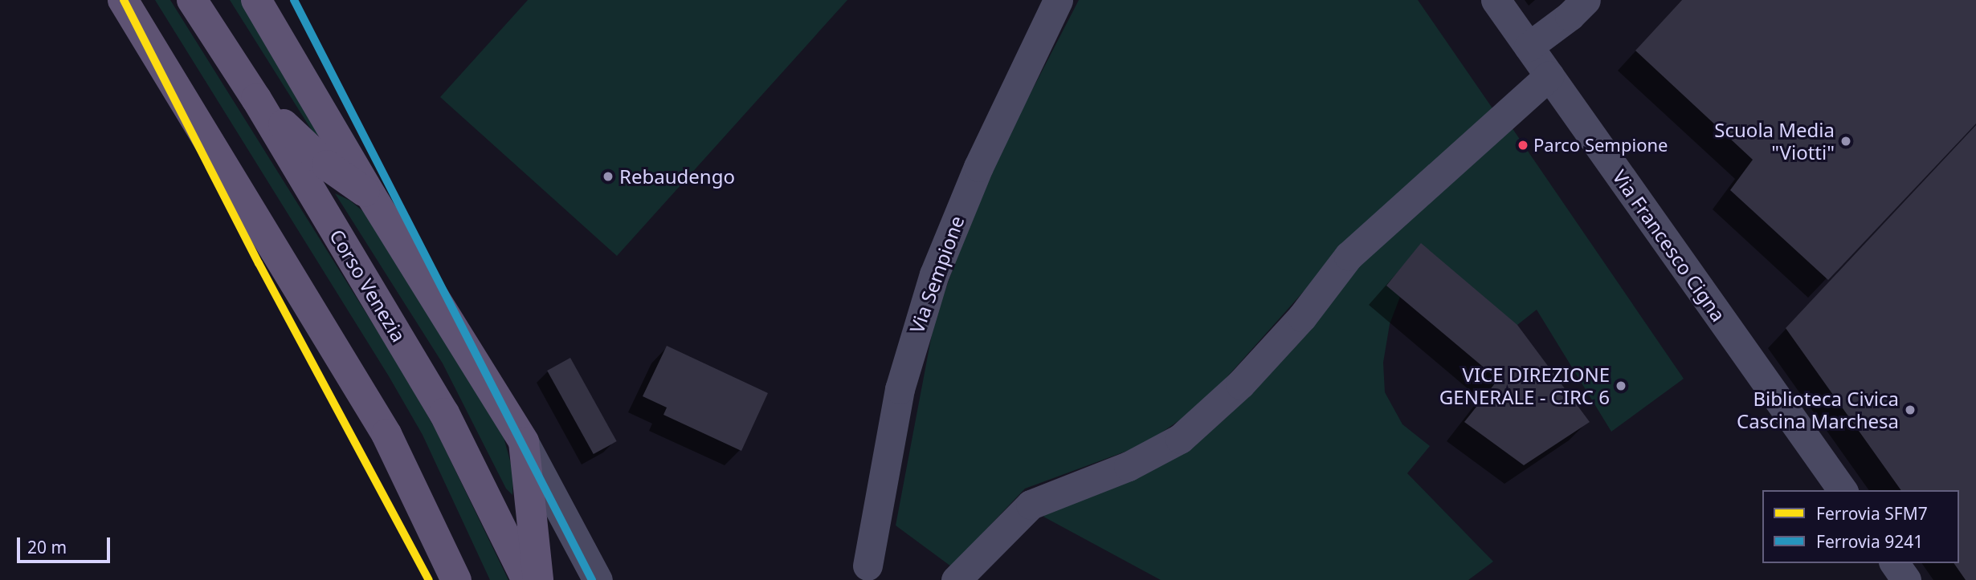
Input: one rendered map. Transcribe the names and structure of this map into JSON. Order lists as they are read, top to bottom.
{
  "streets": {
    "main road": ["Corso Venezia"],
    "street": ["Via Francesco Cigna", "Via Sempione"]
  },
  "places": [
    "Scuola Media \"Viotti\"",
    "Parco Sempione",
    "Rebaudengo",
    "VICE DIREZIONE GENERALE - CIRC 6",
    "Biblioteca Civica Cascina Marchesa"
  ],
  "lines": ["rail line SFM7", "rail line 9241"],
  "legend": ["Ferrovia SFM7", "Ferrovia 9241"],
  "scale_bar": "20 m"
}
